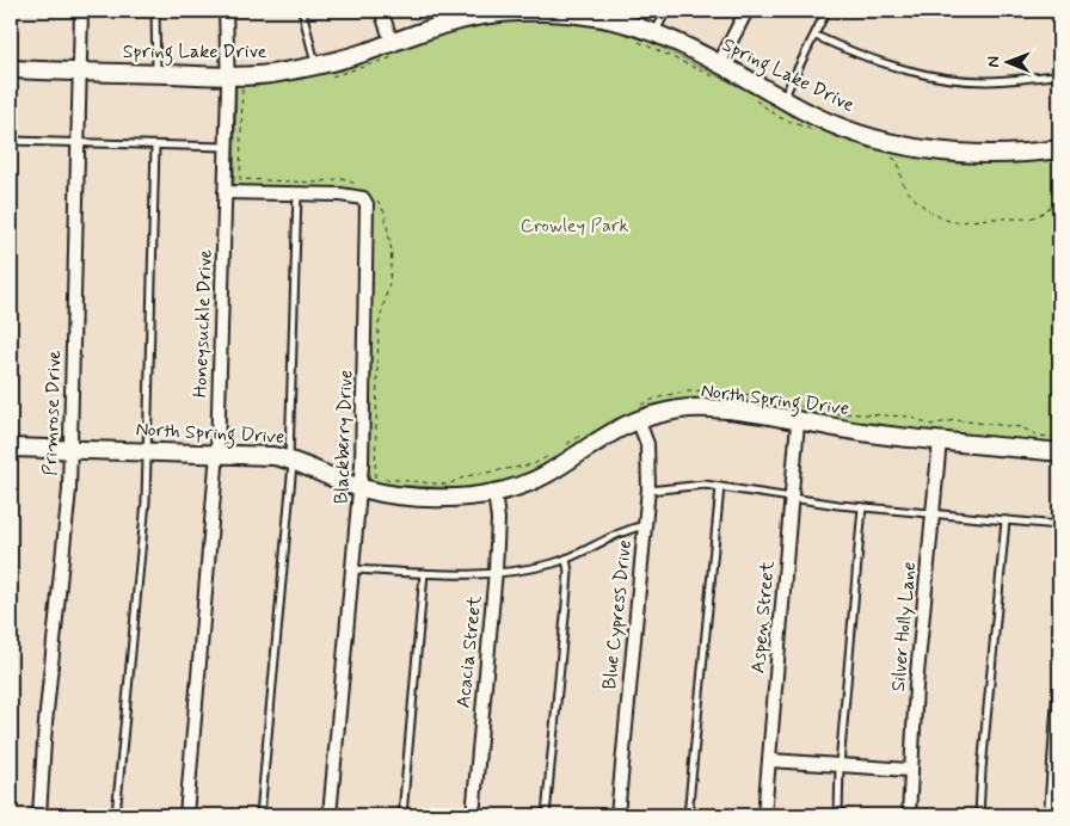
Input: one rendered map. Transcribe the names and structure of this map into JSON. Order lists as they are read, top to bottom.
{
  "streets": {
    "street": [
      "Spring Lake Drive",
      "Honeysuckle Drive",
      "North Spring Drive",
      "Primrose Drive",
      "Blackberry Drive",
      "Blue Cypress Drive",
      "Aspen Street",
      "Silver Holly Lane",
      "Acacia Street"
    ]
  },
  "crossings": [
    ["Spring Lake Drive", "Honeysuckle Drive"],
    ["Spring Lake Drive", "Primrose Drive"],
    ["Honeysuckle Drive", "North Spring Drive"],
    ["Honeysuckle Drive", "Blackberry Drive"],
    ["North Spring Drive", "Primrose Drive"],
    ["North Spring Drive", "Blackberry Drive"],
    ["North Spring Drive", "Blue Cypress Drive"],
    ["North Spring Drive", "Aspen Street"],
    ["North Spring Drive", "Silver Holly Lane"],
    ["North Spring Drive", "Acacia Street"]
  ],
  "parks": ["Crowley Park"],
  "north": "left"
}
